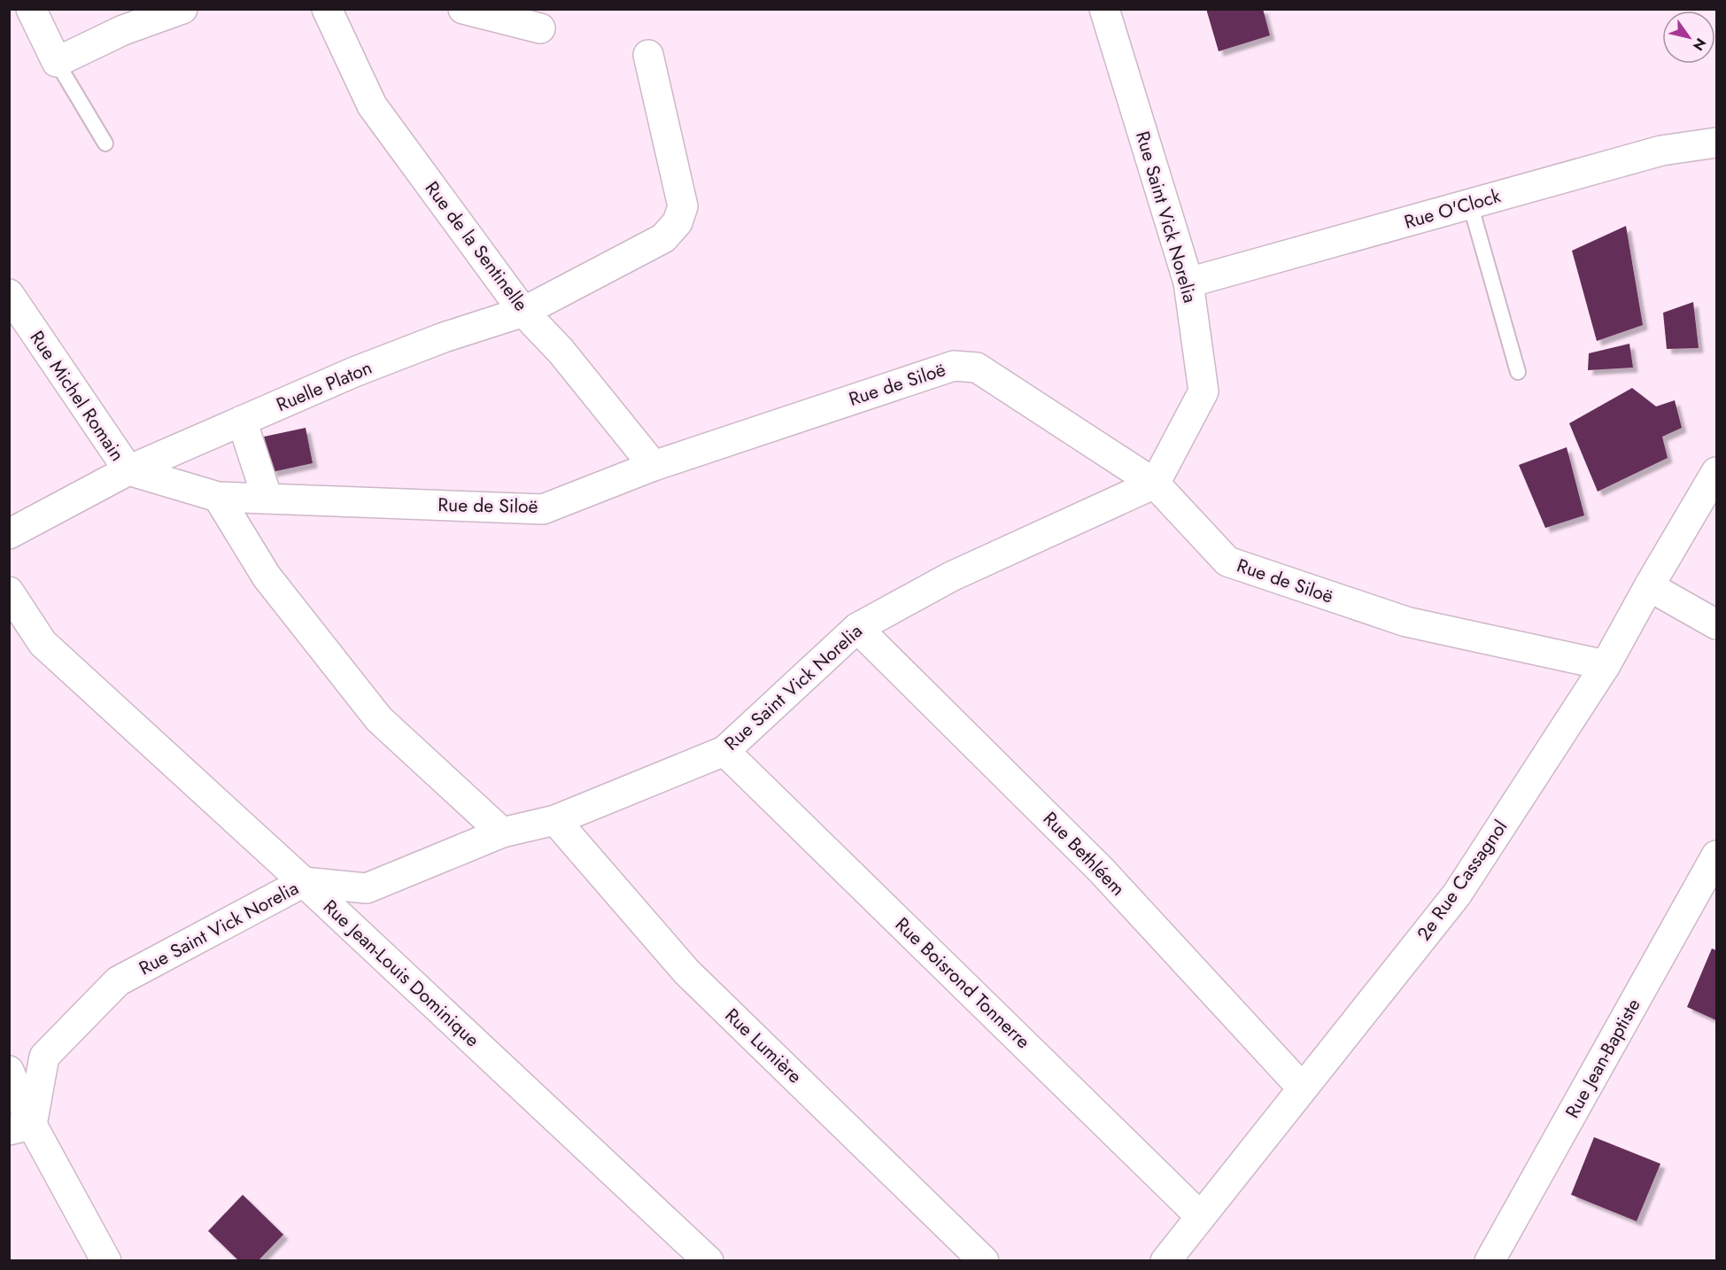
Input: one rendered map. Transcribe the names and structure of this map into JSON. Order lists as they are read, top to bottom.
{
  "streets": {
    "street": [
      "Rue O'Clock",
      "Rue Saint Vick Norelia",
      "Rue de la Sentinelle",
      "Rue de Siloë",
      "Ruelle Platon",
      "Rue Michel Romain",
      "Rue Bethléem",
      "2e Rue Cassagnol",
      "Rue Jean-Louis Dominique",
      "Rue Boisrond Tonnerre",
      "Rue Lumière",
      "Rue Jean-Baptiste"
    ]
  },
  "crossings": [
    ["Rue O'Clock", "Rue Saint Vick Norelia"],
    ["Rue Saint Vick Norelia", "Rue de Siloë"],
    ["Rue Saint Vick Norelia", "Rue Bethléem"],
    ["Rue Saint Vick Norelia", "Rue Jean-Louis Dominique"],
    ["Rue Saint Vick Norelia", "Rue Boisrond Tonnerre"],
    ["Rue Saint Vick Norelia", "Rue Lumière"],
    ["Rue de la Sentinelle", "Rue de Siloë"],
    ["Rue de la Sentinelle", "Ruelle Platon"],
    ["Rue de Siloë", "Ruelle Platon"],
    ["Rue de Siloë", "Rue Michel Romain"],
    ["Rue de Siloë", "2e Rue Cassagnol"],
    ["Ruelle Platon", "Rue Michel Romain"],
    ["Rue Bethléem", "2e Rue Cassagnol"],
    ["2e Rue Cassagnol", "Rue Boisrond Tonnerre"]
  ],
  "north": "bottom right"
}
